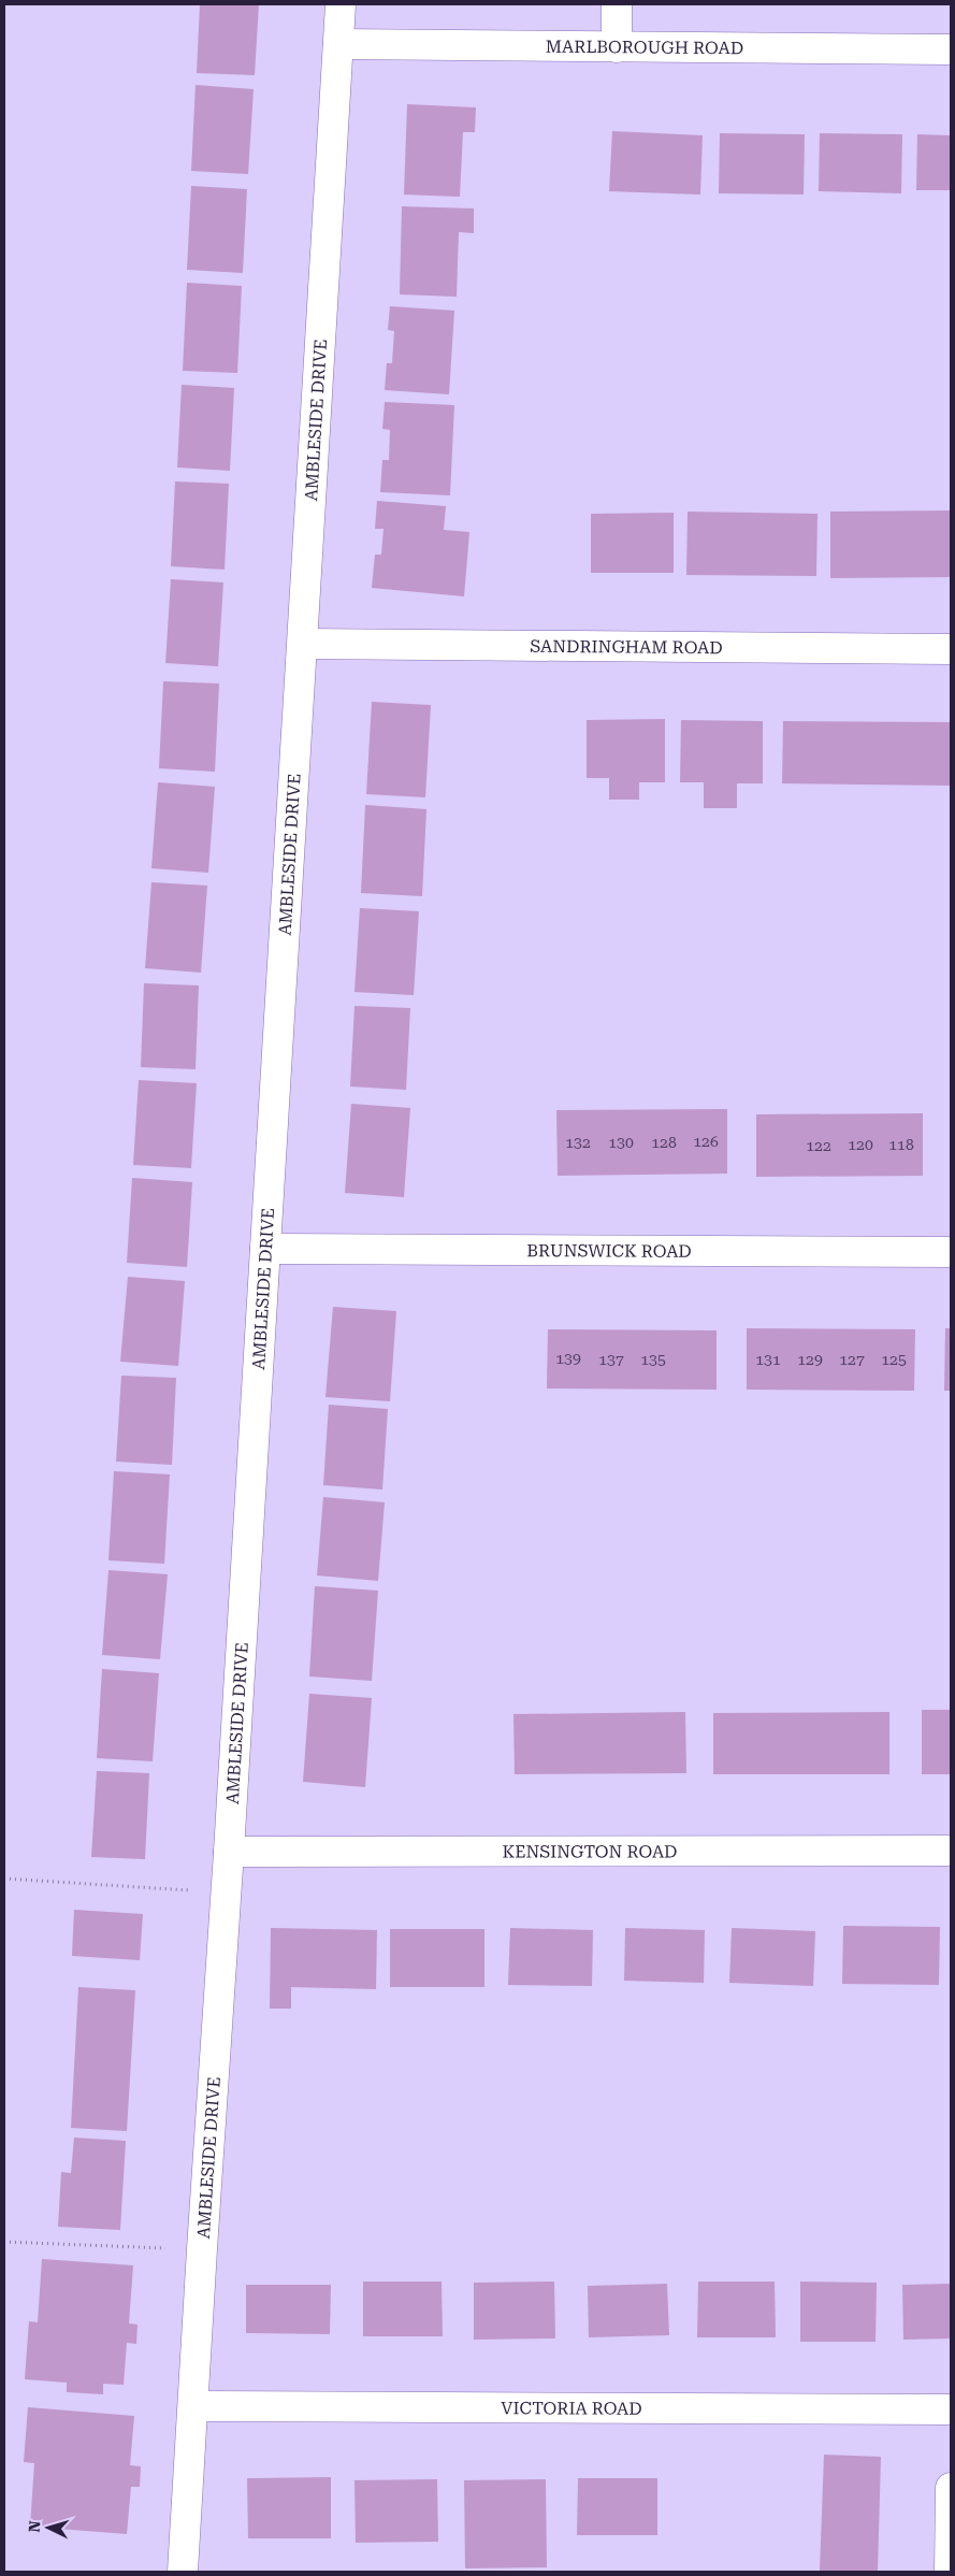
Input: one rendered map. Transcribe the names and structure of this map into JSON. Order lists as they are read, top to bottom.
{
  "streets": {
    "street": [
      "MARLBOROUGH ROAD",
      "AMBLESIDE DRIVE",
      "SANDRINGHAM ROAD",
      "BRUNSWICK ROAD",
      "KENSINGTON ROAD",
      "VICTORIA ROAD"
    ]
  },
  "crossings": [
    ["MARLBOROUGH ROAD", "AMBLESIDE DRIVE"],
    ["AMBLESIDE DRIVE", "SANDRINGHAM ROAD"],
    ["AMBLESIDE DRIVE", "BRUNSWICK ROAD"],
    ["AMBLESIDE DRIVE", "KENSINGTON ROAD"],
    ["AMBLESIDE DRIVE", "VICTORIA ROAD"]
  ],
  "house_numbers": [
    "126",
    "132",
    "130",
    "128",
    "120",
    "118",
    "122",
    "139",
    "137",
    "135",
    "131",
    "129",
    "127",
    "125"
  ],
  "north": "left"
}
